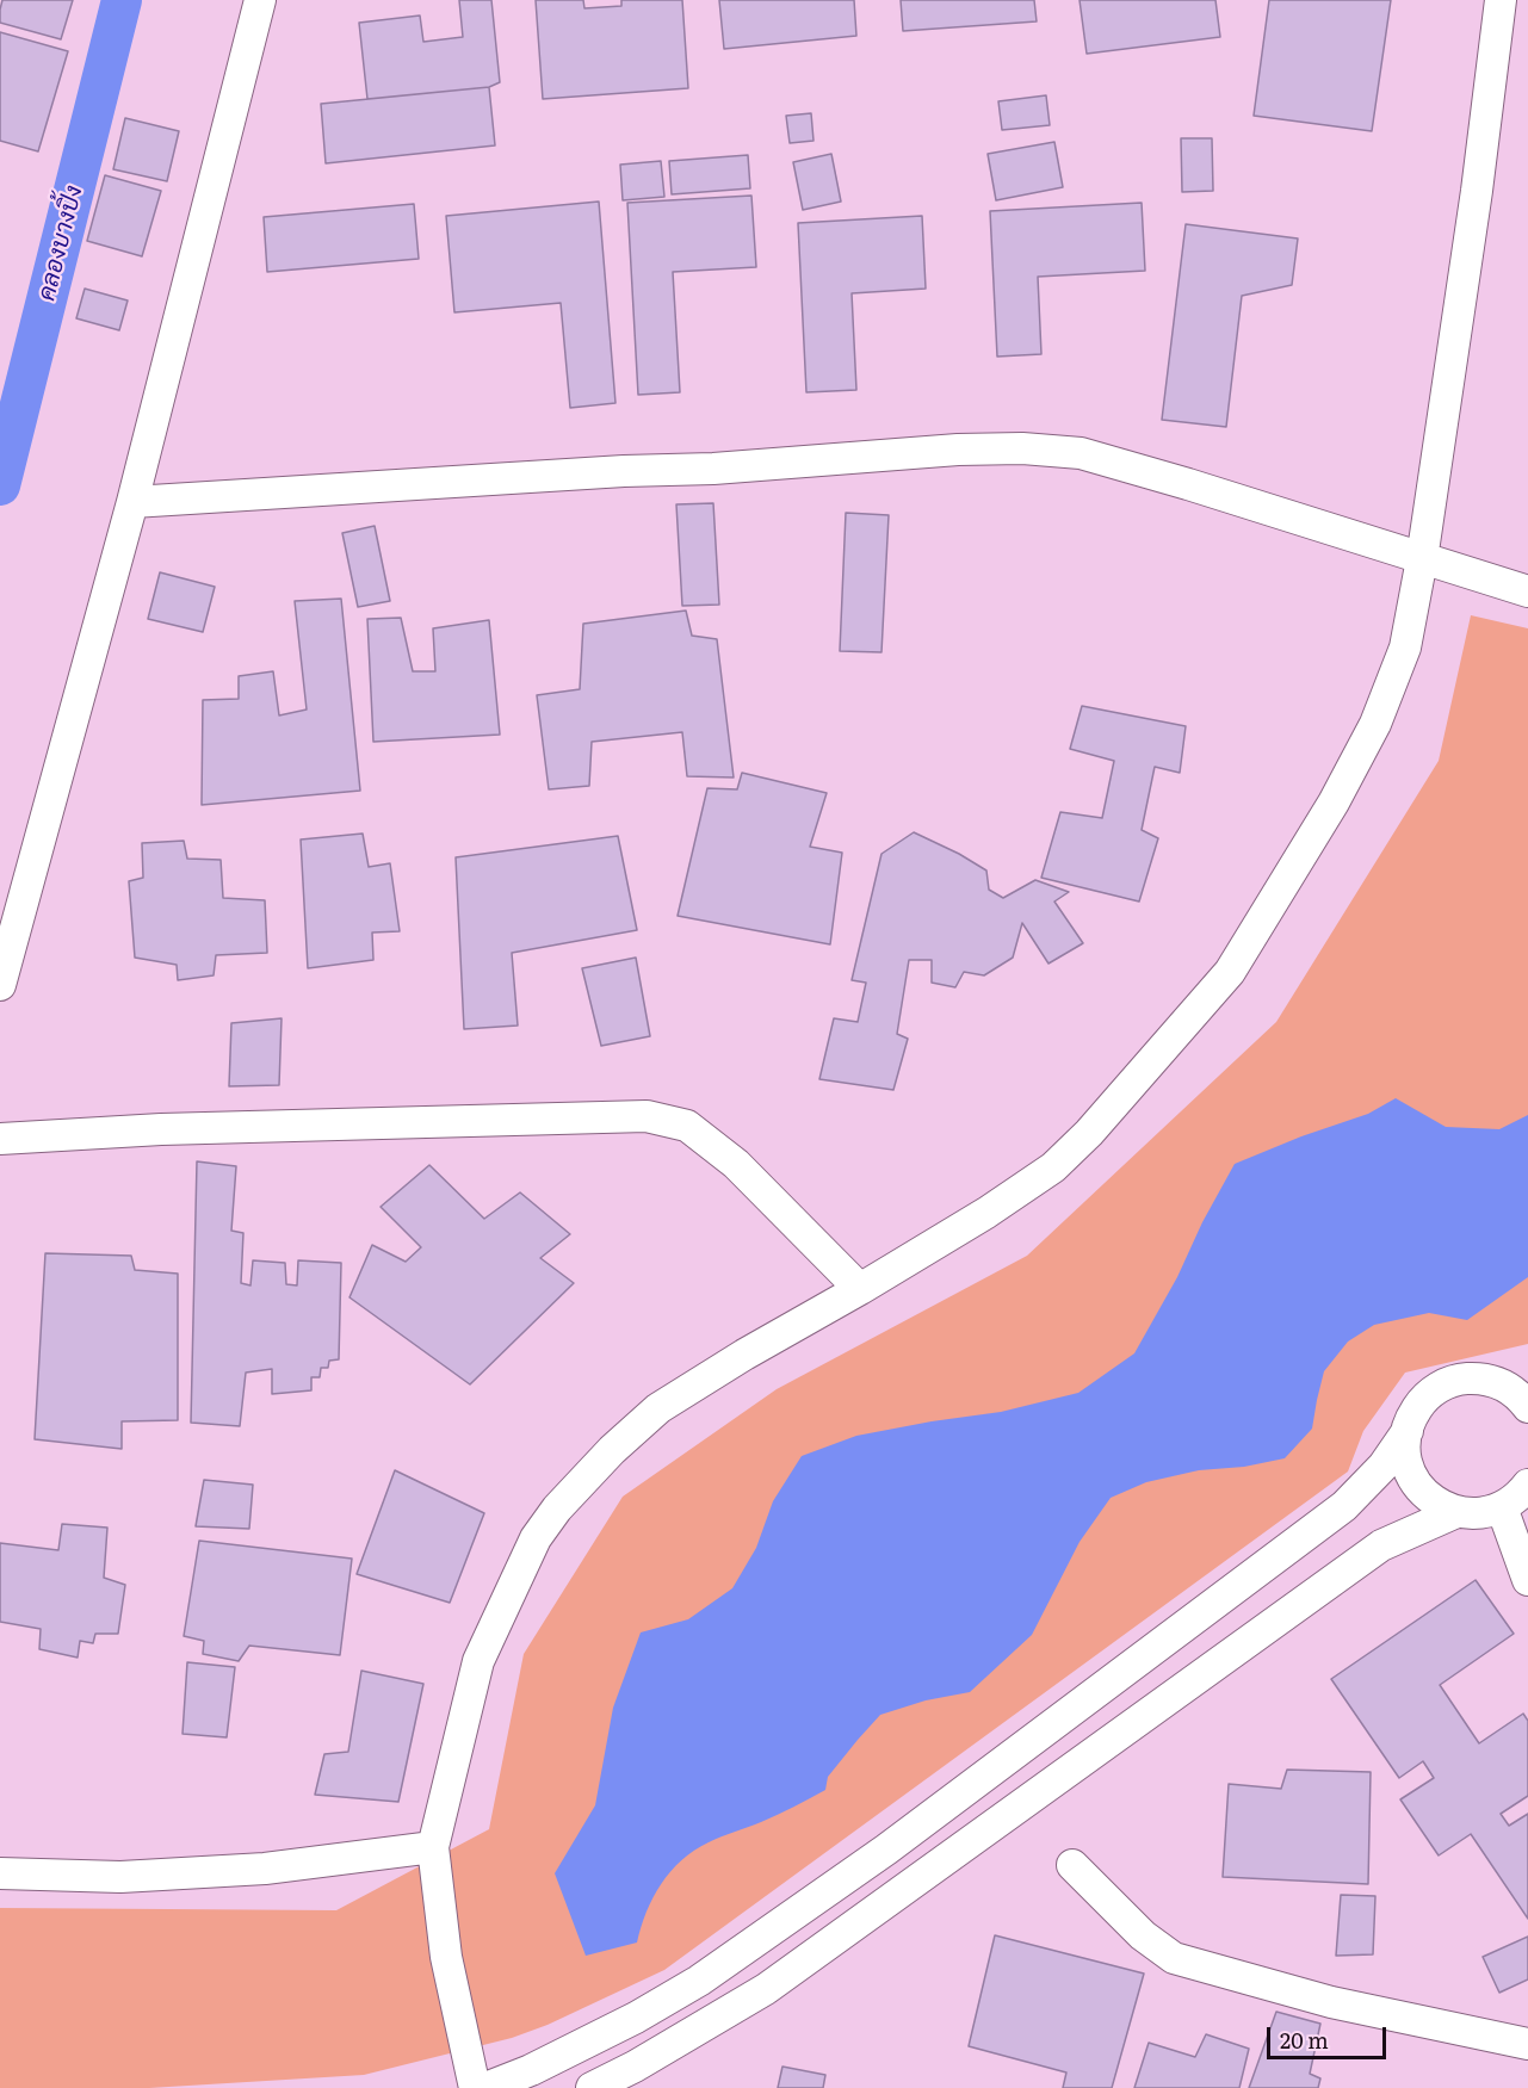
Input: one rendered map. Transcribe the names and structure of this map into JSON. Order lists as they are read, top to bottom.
{
  "water": ["คลองบางปิ้ง"],
  "scale_bar": "20 m"
}
